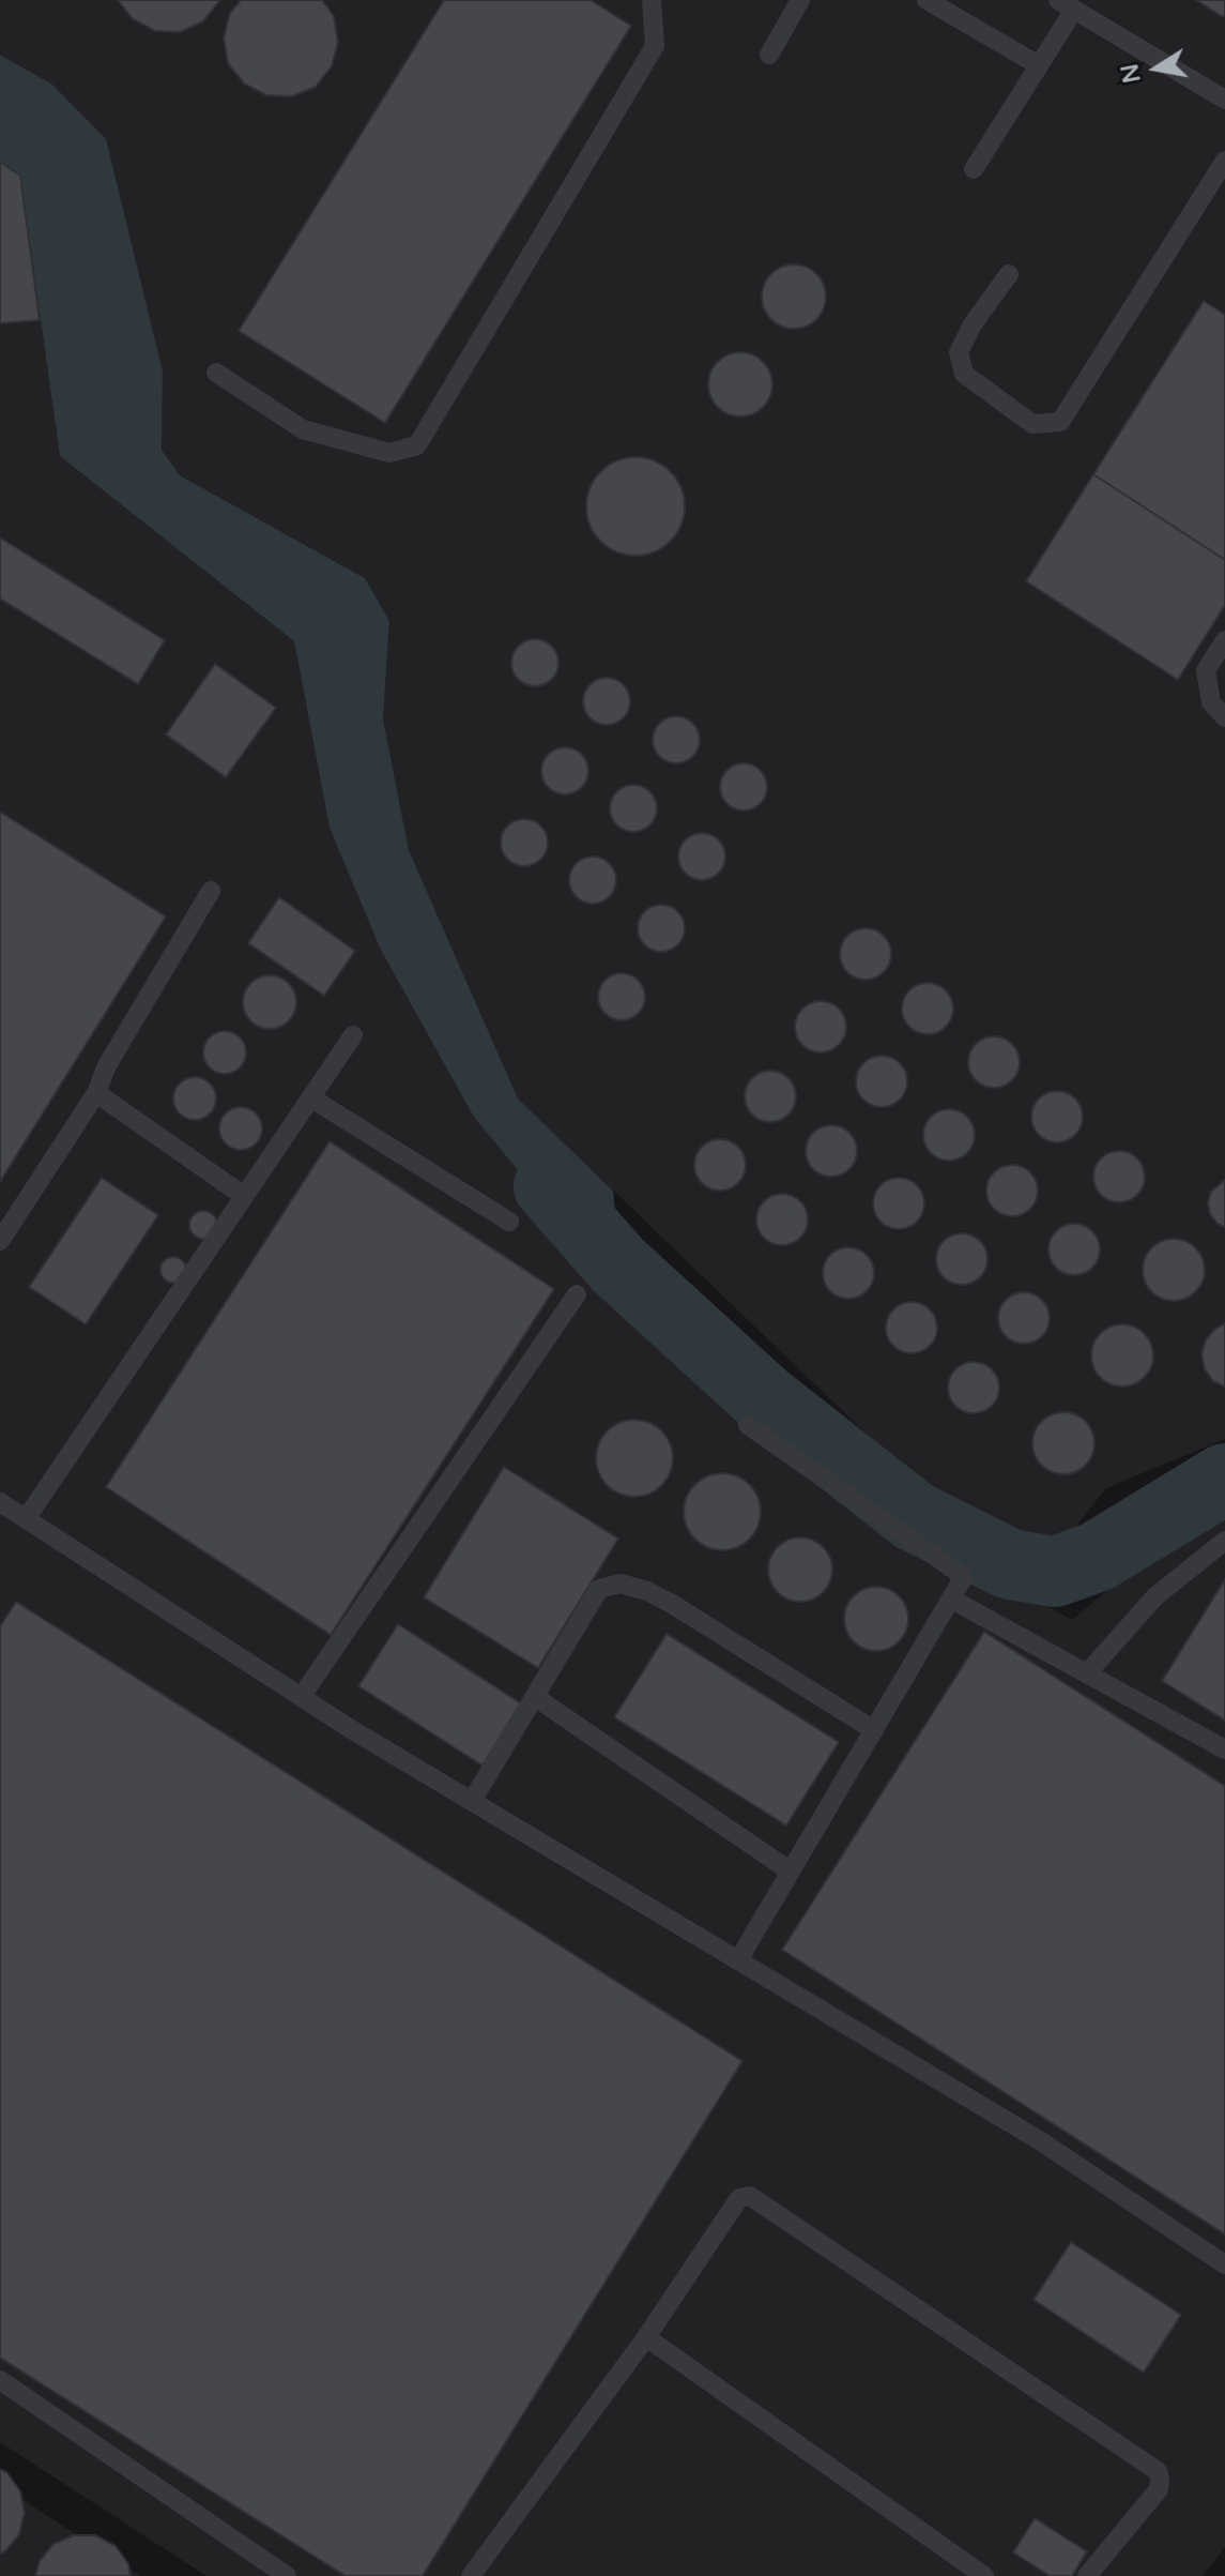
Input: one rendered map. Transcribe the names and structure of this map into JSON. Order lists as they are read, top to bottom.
{
  "north": "left"
}
